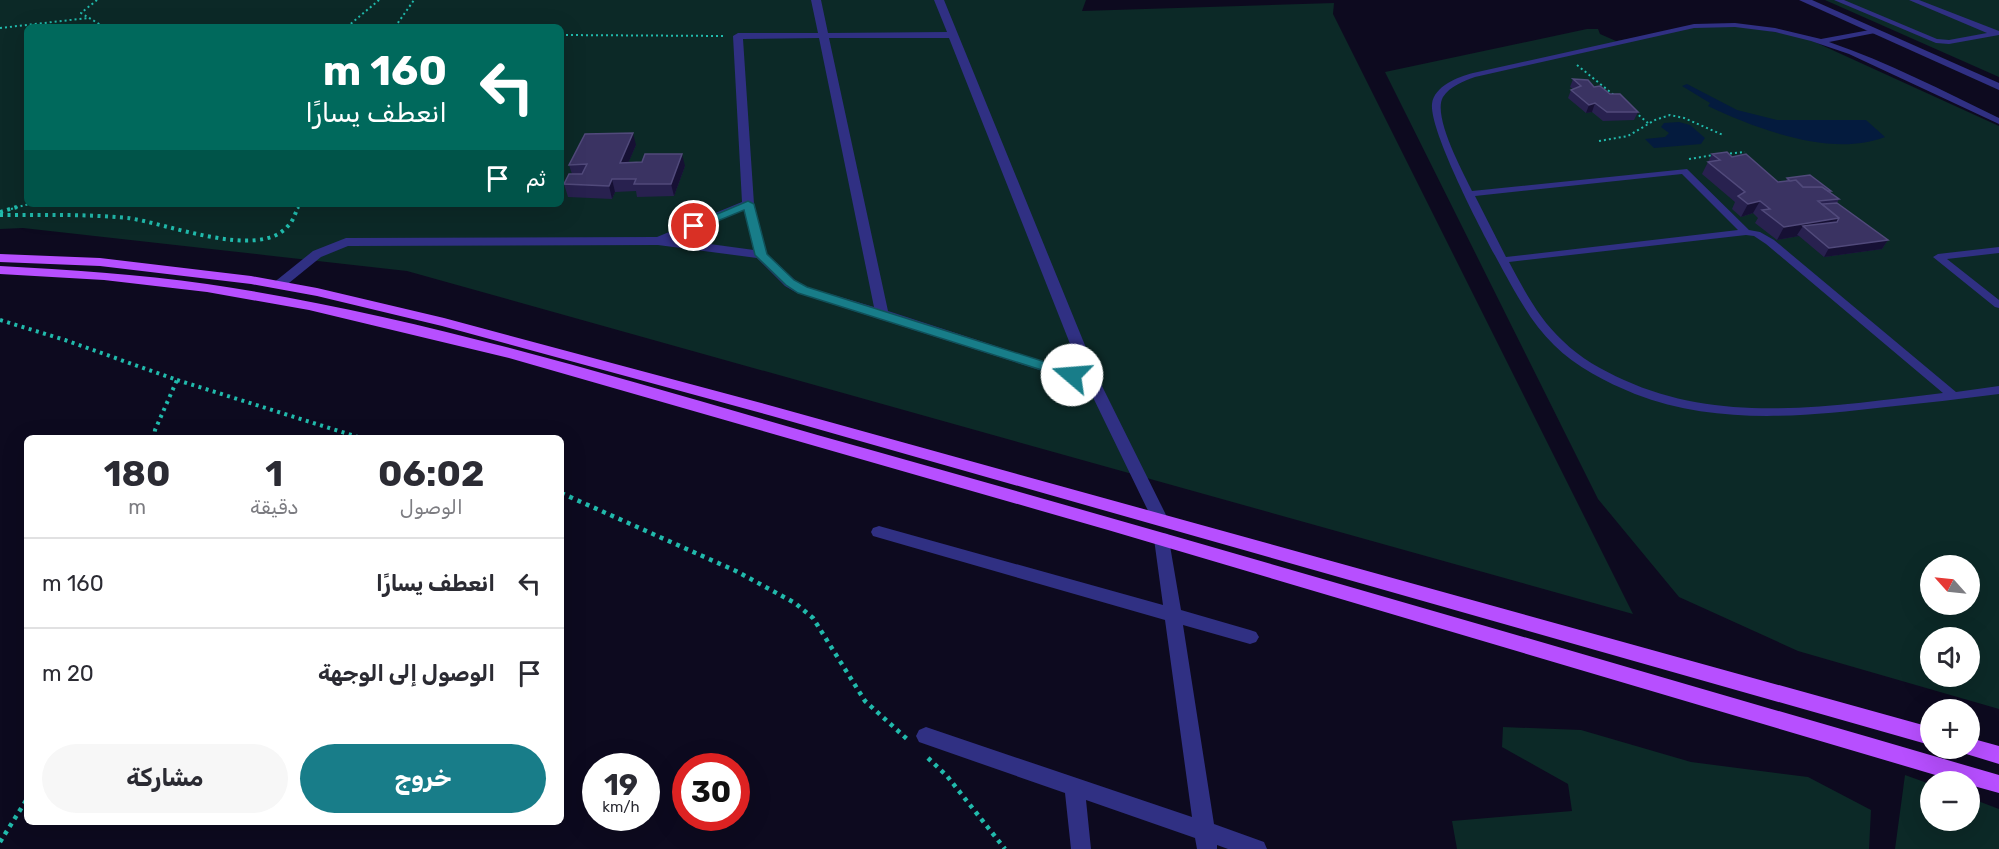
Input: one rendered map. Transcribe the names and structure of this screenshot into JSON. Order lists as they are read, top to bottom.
{
  "north": "top left",
  "page": {
    "turn": ["160 m", "انعطف يسارًا"],
    "then": "ثم",
    "eta": [
      "06:02",
      "الوصول",
      "1",
      "دقيقة",
      "180",
      "m"
    ],
    "list": [
      {
        "name": "انعطف يسارًا",
        "value": "160 m"
      },
      {
        "name": "الوصول إلى الوجهة",
        "value": "20 m"
      }
    ],
    "map_buttons": ["+", "−"],
    "buttons": ["خروج", "مشاركة"],
    "speed": "19 km/h",
    "limit": "30"
  }
}
